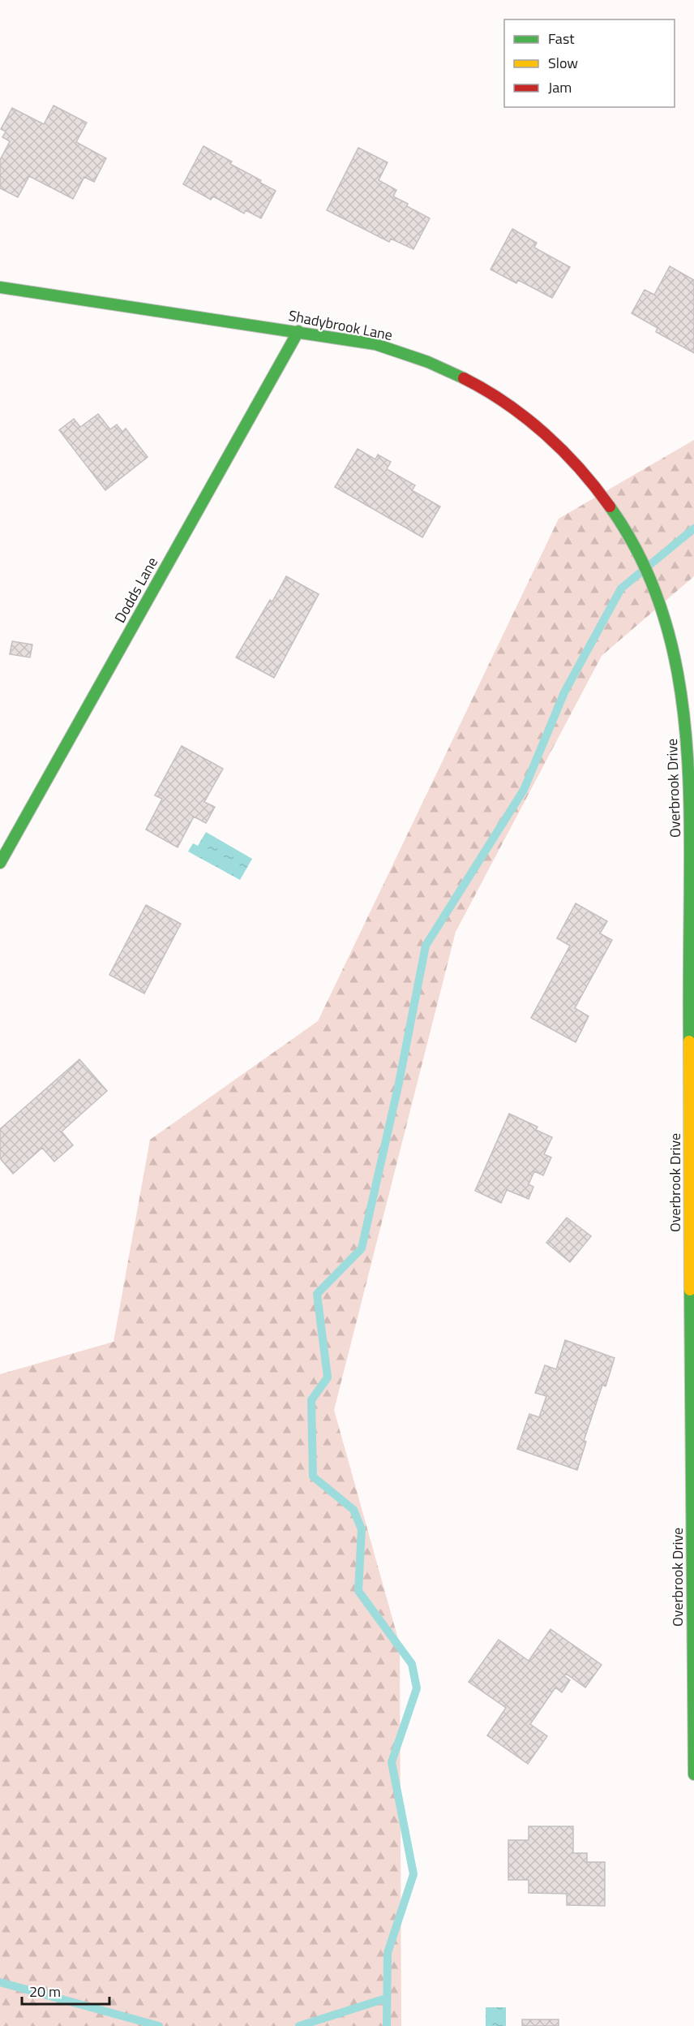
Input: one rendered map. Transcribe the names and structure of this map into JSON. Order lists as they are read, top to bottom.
{
  "streets": {
    "street": ["Shadybrook Lane", "Dodds Lane", "Overbrook Drive"]
  },
  "crossings": [
    ["Shadybrook Lane", "Dodds Lane"],
    ["Shadybrook Lane", "Overbrook Drive"]
  ],
  "legend": ["Fast", "Slow", "Jam"],
  "scale_bar": "20 m"
}
